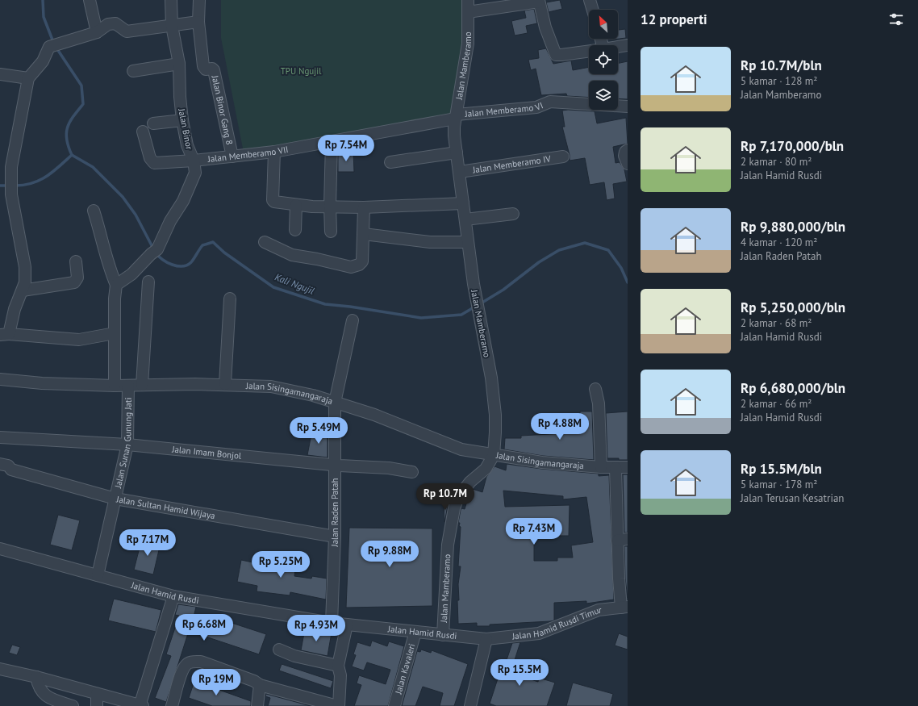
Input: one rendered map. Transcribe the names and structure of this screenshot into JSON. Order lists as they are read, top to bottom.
{
  "streets": {
    "street": [
      "Jalan Mamberamo",
      "Jalan Memberamo VI",
      "Jalan Binor Gang 8",
      "Jalan Binor",
      "Jalan Memberamo VII",
      "Jalan Memberamo IV",
      "Jalan Sisingamangaraja",
      "Jalan Sunan Gunung Jati",
      "Jalan Imam Bonjol",
      "Jalan Sultan Hamid Wijaya",
      "Jalan Raden Patah",
      "Jalan Hamid Rusdi",
      "Jalan Hamid Rusdi Timur",
      "Jalan Kavaleri"
    ]
  },
  "crossings": [
    ["Jalan Mamberamo", "Jalan Memberamo VI"],
    ["Jalan Mamberamo", "Jalan Memberamo VII"],
    ["Jalan Mamberamo", "Jalan Memberamo IV"],
    ["Jalan Mamberamo", "Jalan Sisingamangaraja"],
    ["Jalan Mamberamo", "Jalan Hamid Rusdi"],
    ["Jalan Memberamo VI", "Jalan Memberamo VII"],
    ["Jalan Binor Gang 8", "Jalan Memberamo VII"],
    ["Jalan Binor", "Jalan Memberamo VII"],
    ["Jalan Sisingamangaraja", "Jalan Sunan Gunung Jati"],
    ["Jalan Sisingamangaraja", "Jalan Raden Patah"],
    ["Jalan Sunan Gunung Jati", "Jalan Imam Bonjol"],
    ["Jalan Sunan Gunung Jati", "Jalan Sultan Hamid Wijaya"],
    ["Jalan Sunan Gunung Jati", "Jalan Hamid Rusdi"],
    ["Jalan Imam Bonjol", "Jalan Raden Patah"],
    ["Jalan Sultan Hamid Wijaya", "Jalan Raden Patah"],
    ["Jalan Raden Patah", "Jalan Hamid Rusdi"],
    ["Jalan Hamid Rusdi", "Jalan Hamid Rusdi Timur"],
    ["Jalan Hamid Rusdi", "Jalan Kavaleri"]
  ],
  "water": ["Kali Ngujil"],
  "parks": ["TPU Ngujil"],
  "north": "top left",
  "page": {
    "heading": "12 properti",
    "list": [
      {
        "name": "Rp 10.7M/bln",
        "note": "5 kamar · 128 m² · Jalan Mamberamo"
      },
      {
        "name": "Rp 7,170,000/bln",
        "note": "2 kamar · 80 m² · Jalan Hamid Rusdi"
      },
      {
        "name": "Rp 9,880,000/bln",
        "note": "4 kamar · 120 m² · Jalan Raden Patah"
      },
      {
        "name": "Rp 5,250,000/bln",
        "note": "2 kamar · 68 m² · Jalan Hamid Rusdi"
      },
      {
        "name": "Rp 6,680,000/bln",
        "note": "2 kamar · 66 m² · Jalan Hamid Rusdi"
      },
      {
        "name": "Rp 15.5M/bln",
        "note": "5 kamar · 178 m² · Jalan Terusan Kesatrian"
      }
    ],
    "price": [
      "Rp 7.54M",
      "Rp 4.88M",
      "Rp 5.49M",
      "Rp 10.7M",
      "Rp 7.43M",
      "Rp 7.17M",
      "Rp 9.88M",
      "Rp 5.25M",
      "Rp 6.68M",
      "Rp 4.93M",
      "Rp 15.5M",
      "Rp 19M"
    ]
  }
}
